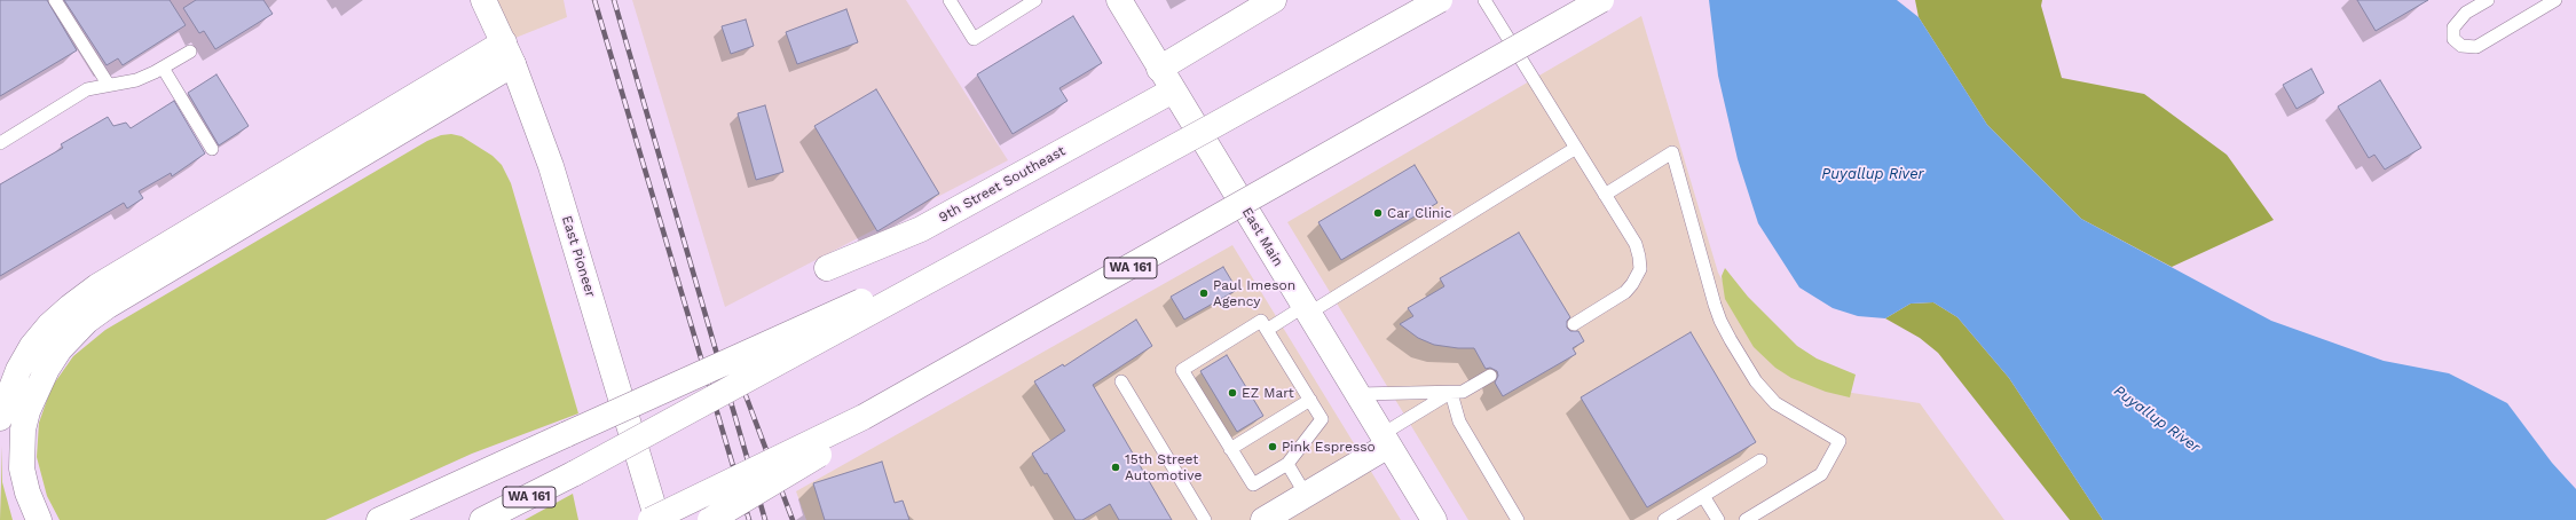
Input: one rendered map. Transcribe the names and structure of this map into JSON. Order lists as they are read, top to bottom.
{
  "streets": {
    "main road": [
      "9th Street Southeast",
      "East Main",
      "East Pioneer",
      "WA 161"
    ]
  },
  "crossings": [
    ["9th Street Southeast", "East Main"]
  ],
  "water": ["Puyallup River"],
  "places": [
    "Car Clinic",
    "Paul Imeson Agency",
    "EZ Mart",
    "Pink Espresso",
    "15th Street Automotive"
  ]
}
